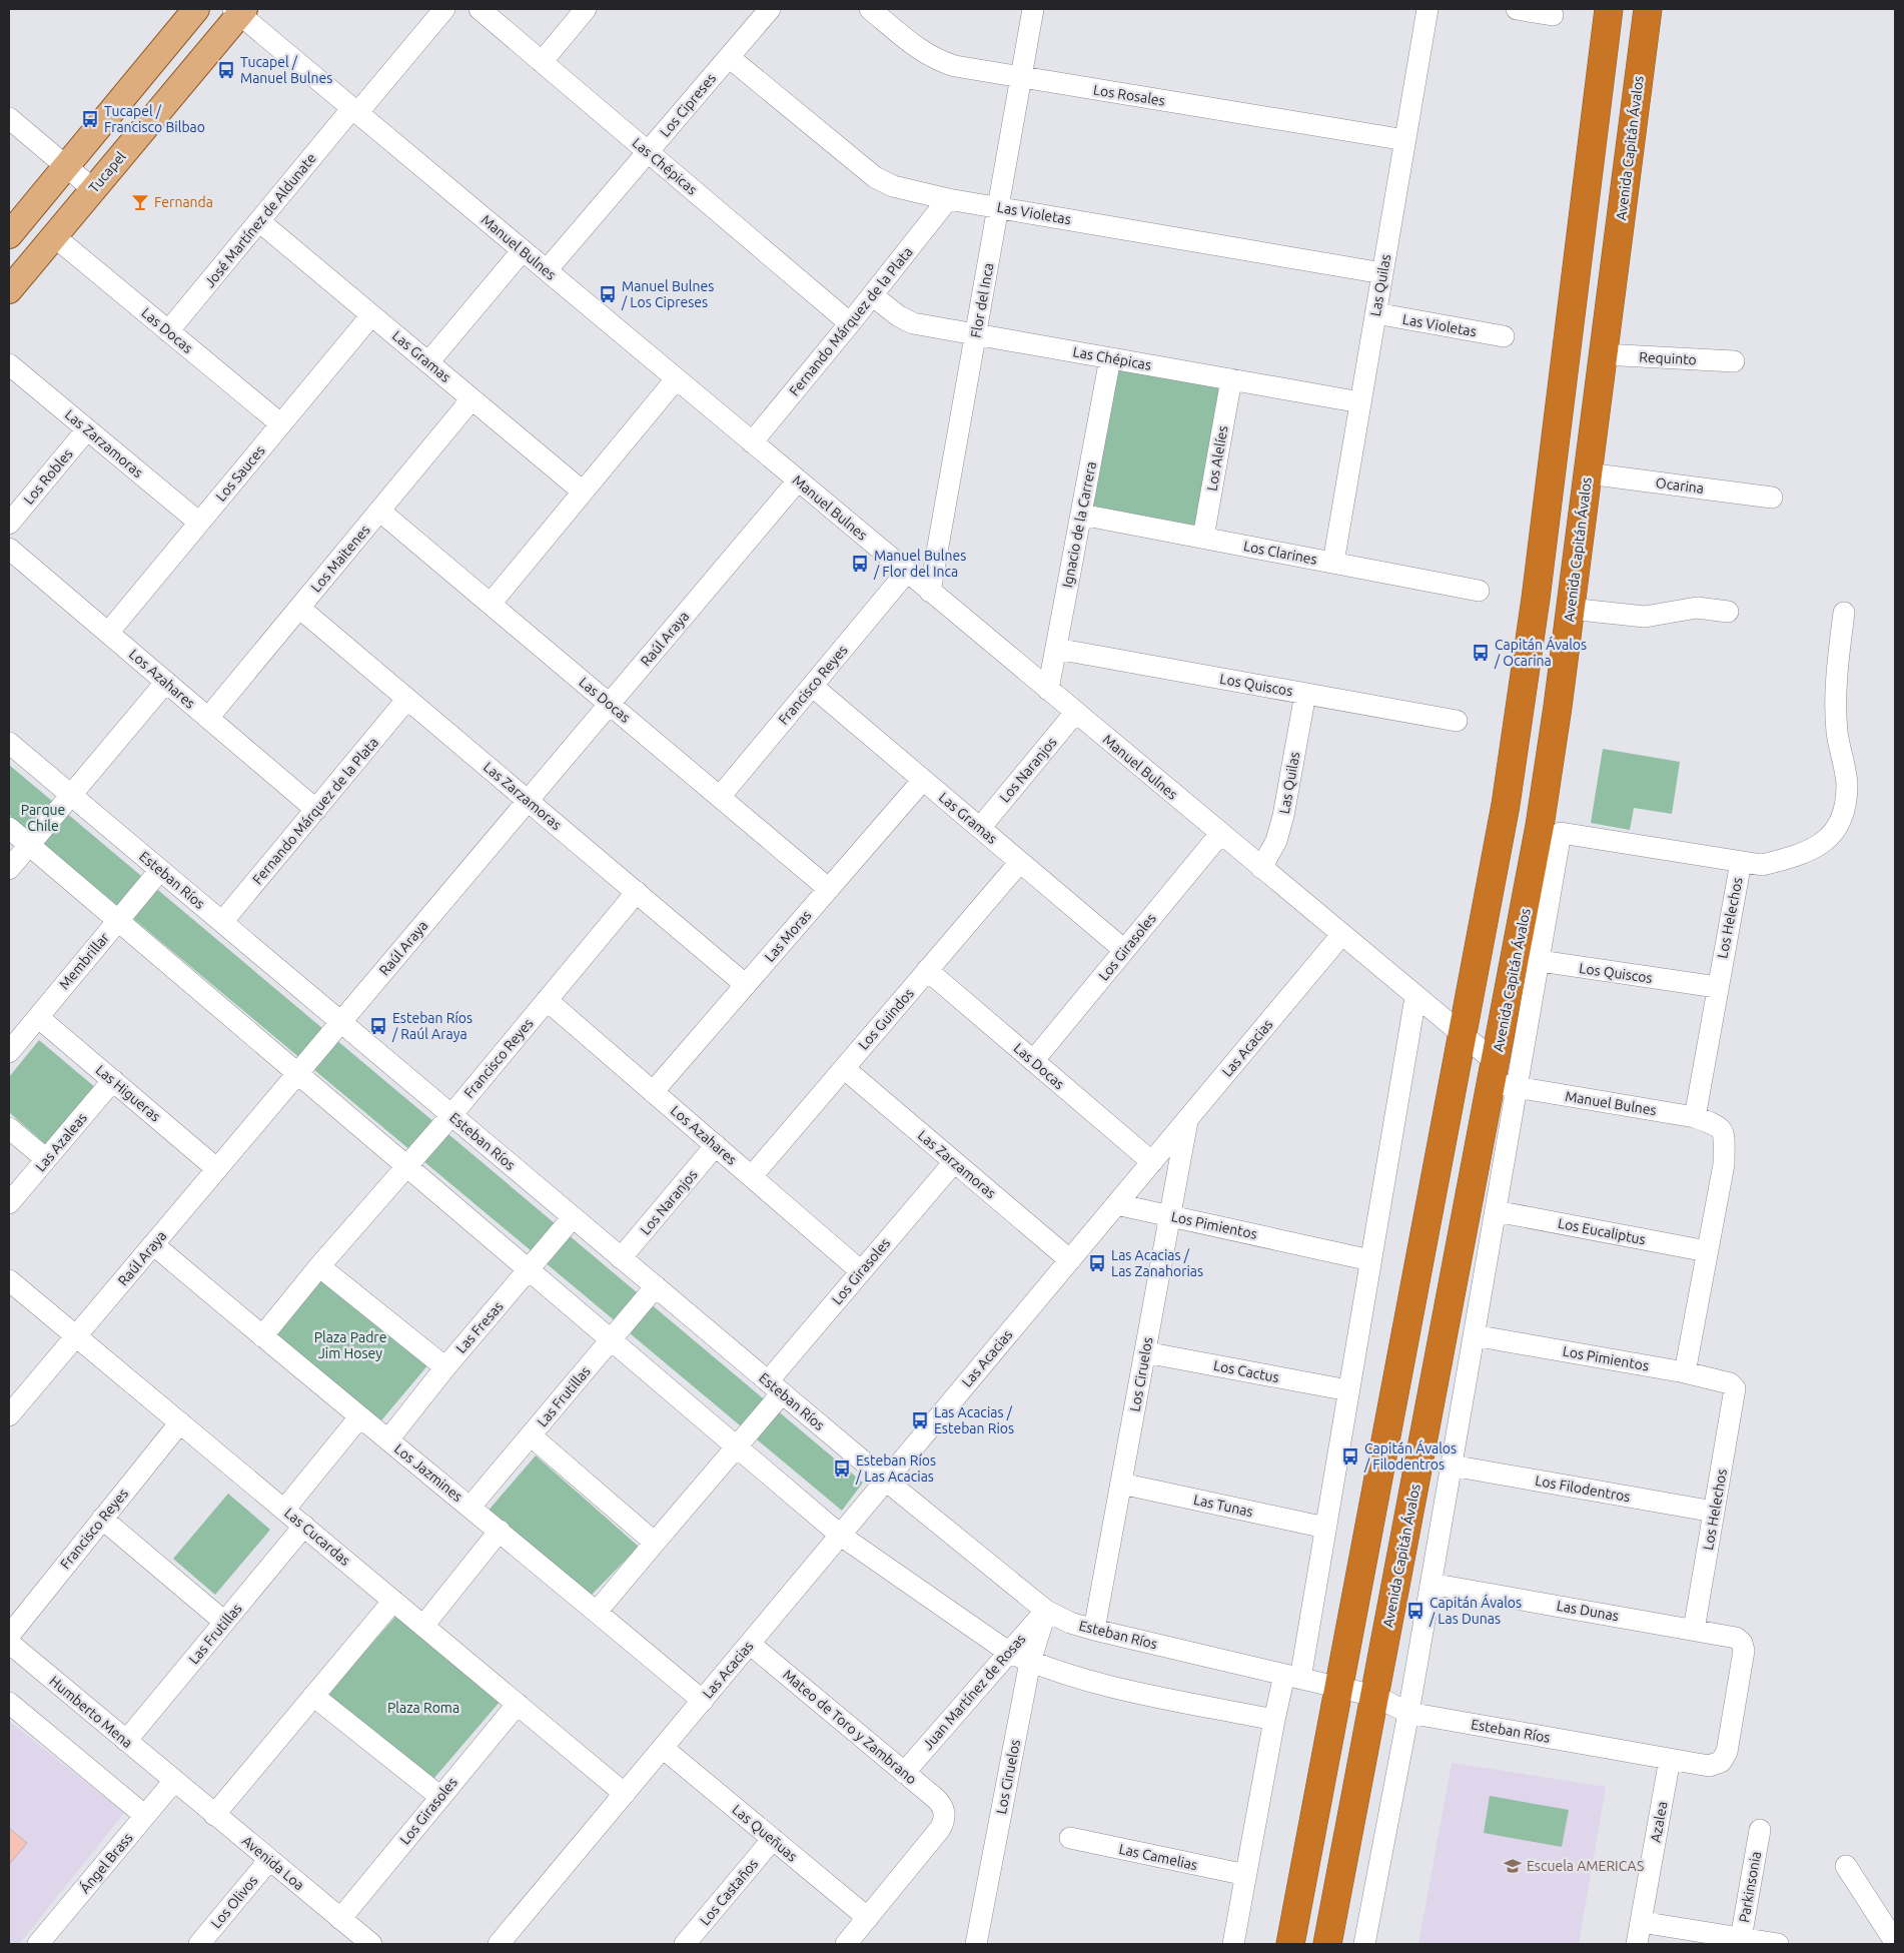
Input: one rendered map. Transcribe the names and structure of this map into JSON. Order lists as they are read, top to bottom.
{
  "streets": {
    "highway": ["Avenida Capitán Ávalos"],
    "main road": ["Tucapel"],
    "street": [
      "Los Rosales",
      "Los Cipreses",
      "Las Chépicas",
      "Las Violetas",
      "José Martínez de Aldunate",
      "Manuel Bulnes",
      "Las Quilas",
      "Flor del Inca",
      "Fernando Márquez de la Plata",
      "Las Docas",
      "Las Gramas",
      "Requinto",
      "Las Zarzamoras",
      "Los Alelíes",
      "Los Sauces",
      "Los Robles",
      "Ocarina",
      "Ignacio de la Carrera",
      "Los Clarines",
      "Los Maitenes",
      "Raúl Araya",
      "Los Azahares",
      "Francisco Reyes",
      "Los Quiscos",
      "Los Naranjos",
      "Esteban Ríos",
      "Los Helechos",
      "Las Moras",
      "Los Girasoles",
      "Membrillar",
      "Los Guindos",
      "Las Acacias",
      "Las Higueras",
      "Las Azaleas",
      "Los Pimientos",
      "Los Eucaliptus",
      "Las Fresas",
      "Los Cactus",
      "Los Ciruelos",
      "Las Frutillas",
      "Los Jazmines",
      "Los Filodentros",
      "Las Tunas",
      "Las Cucardas",
      "Las Dunas",
      "Juan Martínez de Rosas",
      "Humberto Mena",
      "Mateo de Toro y Zambrano",
      "Azalea",
      "Las Queñuas",
      "Las Camelias",
      "Ángel Brass",
      "Avenida Loa",
      "Parkinsonia",
      "Los Castaños",
      "Los Olivos"
    ]
  },
  "crossings": [
    ["Los Rosales", "Las Quilas"],
    ["Los Rosales", "Flor del Inca"],
    ["Los Cipreses", "Las Chépicas"],
    ["Los Cipreses", "Las Violetas"],
    ["Los Cipreses", "Manuel Bulnes"],
    ["Avenida Capitán Ávalos", "Manuel Bulnes"],
    ["Avenida Capitán Ávalos", "Requinto"],
    ["Avenida Capitán Ávalos", "Ocarina"],
    ["Avenida Capitán Ávalos", "Los Quiscos"],
    ["Avenida Capitán Ávalos", "Esteban Ríos"],
    ["Avenida Capitán Ávalos", "Los Helechos"],
    ["Avenida Capitán Ávalos", "Los Pimientos"],
    ["Avenida Capitán Ávalos", "Los Eucaliptus"],
    ["Avenida Capitán Ávalos", "Los Filodentros"],
    ["Avenida Capitán Ávalos", "Las Dunas"],
    ["Las Chépicas", "Las Quilas"],
    ["Las Chépicas", "Flor del Inca"],
    ["Las Chépicas", "Fernando Márquez de la Plata"],
    ["Las Chépicas", "Los Alelíes"],
    ["Las Chépicas", "Ignacio de la Carrera"],
    ["Tucapel", "Manuel Bulnes"],
    ["Tucapel", "Las Docas"],
    ["Las Violetas", "Las Quilas"],
    ["Las Violetas", "Flor del Inca"],
    ["Las Violetas", "Fernando Márquez de la Plata"],
    ["José Martínez de Aldunate", "Manuel Bulnes"],
    ["José Martínez de Aldunate", "Las Docas"],
    ["José Martínez de Aldunate", "Las Gramas"],
    ["Manuel Bulnes", "Las Quilas"],
    ["Manuel Bulnes", "Flor del Inca"],
    ["Manuel Bulnes", "Fernando Márquez de la Plata"],
    ["Manuel Bulnes", "Ignacio de la Carrera"],
    ["Manuel Bulnes", "Raúl Araya"],
    ["Manuel Bulnes", "Francisco Reyes"],
    ["Manuel Bulnes", "Los Naranjos"],
    ["Manuel Bulnes", "Los Helechos"],
    ["Manuel Bulnes", "Los Girasoles"],
    ["Manuel Bulnes", "Las Acacias"],
    ["Manuel Bulnes", "Los Eucaliptus"],
    ["Las Quilas", "Los Clarines"],
    ["Las Quilas", "Los Quiscos"],
    ["Fernando Márquez de la Plata", "Las Zarzamoras"],
    ["Fernando Márquez de la Plata", "Los Azahares"],
    ["Fernando Márquez de la Plata", "Esteban Ríos"],
    ["Las Docas", "Los Sauces"],
    ["Las Docas", "Los Maitenes"],
    ["Las Docas", "Raúl Araya"],
    ["Las Docas", "Francisco Reyes"],
    ["Las Docas", "Las Moras"],
    ["Las Docas", "Los Girasoles"],
    ["Las Docas", "Los Guindos"],
    ["Las Docas", "Las Acacias"],
    ["Las Gramas", "Los Sauces"],
    ["Las Gramas", "Los Maitenes"],
    ["Las Gramas", "Francisco Reyes"],
    ["Las Gramas", "Los Naranjos"],
    ["Las Gramas", "Las Moras"],
    ["Las Gramas", "Los Girasoles"],
    ["Las Gramas", "Los Guindos"],
    ["Las Zarzamoras", "Los Sauces"],
    ["Las Zarzamoras", "Los Robles"],
    ["Las Zarzamoras", "Los Maitenes"],
    ["Las Zarzamoras", "Raúl Araya"],
    ["Las Zarzamoras", "Francisco Reyes"],
    ["Las Zarzamoras", "Las Moras"],
    ["Las Zarzamoras", "Los Girasoles"],
    ["Las Zarzamoras", "Los Guindos"],
    ["Las Zarzamoras", "Las Acacias"],
    ["Los Alelíes", "Los Clarines"],
    ["Los Sauces", "Los Azahares"],
    ["Ignacio de la Carrera", "Los Clarines"],
    ["Ignacio de la Carrera", "Los Quiscos"],
    ["Los Maitenes", "Los Azahares"],
    ["Raúl Araya", "Esteban Ríos"],
    ["Raúl Araya", "Las Higueras"],
    ["Raúl Araya", "Los Jazmines"],
    ["Raúl Araya", "Las Cucardas"],
    ["Los Azahares", "Francisco Reyes"],
    ["Los Azahares", "Los Naranjos"],
    ["Los Azahares", "Las Moras"],
    ["Los Azahares", "Los Girasoles"],
    ["Los Azahares", "Los Guindos"],
    ["Francisco Reyes", "Esteban Ríos"],
    ["Francisco Reyes", "Los Jazmines"],
    ["Francisco Reyes", "Las Cucardas"],
    ["Los Quiscos", "Los Helechos"],
    ["Los Naranjos", "Esteban Ríos"],
    ["Esteban Ríos", "Los Girasoles"],
    ["Esteban Ríos", "Membrillar"],
    ["Esteban Ríos", "Las Acacias"],
    ["Esteban Ríos", "Las Fresas"],
    ["Esteban Ríos", "Los Ciruelos"],
    ["Esteban Ríos", "Las Frutillas"],
    ["Esteban Ríos", "Las Dunas"],
    ["Esteban Ríos", "Juan Martínez de Rosas"],
    ["Esteban Ríos", "Azalea"],
    ["Los Helechos", "Los Pimientos"],
    ["Los Helechos", "Los Filodentros"],
    ["Los Helechos", "Las Dunas"],
    ["Los Girasoles", "Los Jazmines"],
    ["Los Girasoles", "Las Cucardas"],
    ["Los Girasoles", "Avenida Loa"],
    ["Membrillar", "Las Higueras"],
    ["Las Acacias", "Los Pimientos"],
    ["Las Acacias", "Los Ciruelos"],
    ["Las Acacias", "Los Jazmines"],
    ["Las Acacias", "Las Cucardas"],
    ["Las Acacias", "Mateo de Toro y Zambrano"],
    ["Las Acacias", "Las Queñuas"],
    ["Las Higueras", "Las Azaleas"],
    ["Los Pimientos", "Los Ciruelos"],
    ["Las Fresas", "Los Jazmines"],
    ["Los Cactus", "Los Ciruelos"],
    ["Los Ciruelos", "Las Tunas"],
    ["Los Ciruelos", "Juan Martínez de Rosas"],
    ["Las Frutillas", "Los Jazmines"],
    ["Las Frutillas", "Las Cucardas"],
    ["Las Frutillas", "Humberto Mena"],
    ["Juan Martínez de Rosas", "Mateo de Toro y Zambrano"],
    ["Humberto Mena", "Ángel Brass"],
    ["Humberto Mena", "Avenida Loa"],
    ["Mateo de Toro y Zambrano", "Las Queñuas"],
    ["Las Queñuas", "Los Castaños"],
    ["Ángel Brass", "Avenida Loa"],
    ["Avenida Loa", "Los Olivos"]
  ],
  "parks": ["Parque Chile", "Plaza Padre Jim Hosey", "Plaza Roma"],
  "places": {
    "bus stop": [
      "Tucapel / Manuel Bulnes",
      "Tucapel / Francisco Bilbao",
      "Manuel Bulnes / Los Cipreses",
      "Manuel Bulnes / Flor del Inca",
      "Capitán Ávalos / Ocarina",
      "Esteban Ríos / Raúl Araya",
      "Las Acacias / Las Zanahorias",
      "Las Acacias / Esteban Rios",
      "Capitán Ávalos / Filodentros",
      "Esteban Ríos / Las Acacias",
      "Capitán Ávalos / Las Dunas"
    ],
    "bar": ["Fernanda"],
    "school or university": ["Escuela AMERICAS"]
  }
}
